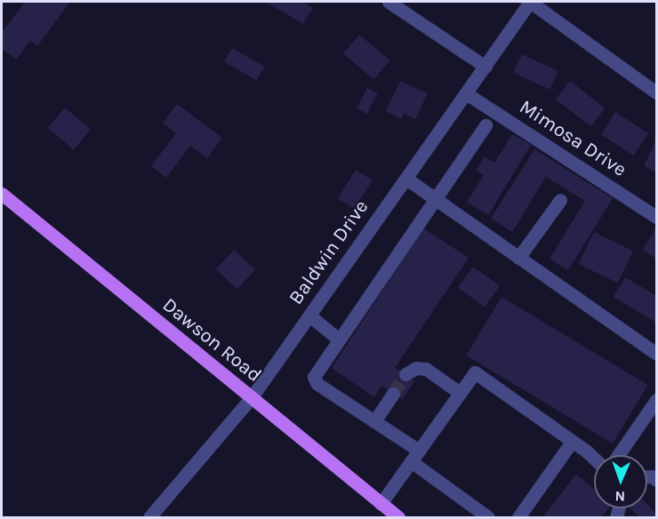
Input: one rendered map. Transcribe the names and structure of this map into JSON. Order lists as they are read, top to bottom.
{
  "streets": {
    "main road": ["Dawson Road"],
    "street": ["Mimosa Drive", "Baldwin Drive"]
  },
  "crossings": [
    ["Mimosa Drive", "Baldwin Drive"],
    ["Baldwin Drive", "Dawson Road"]
  ],
  "north": "bottom"
}
